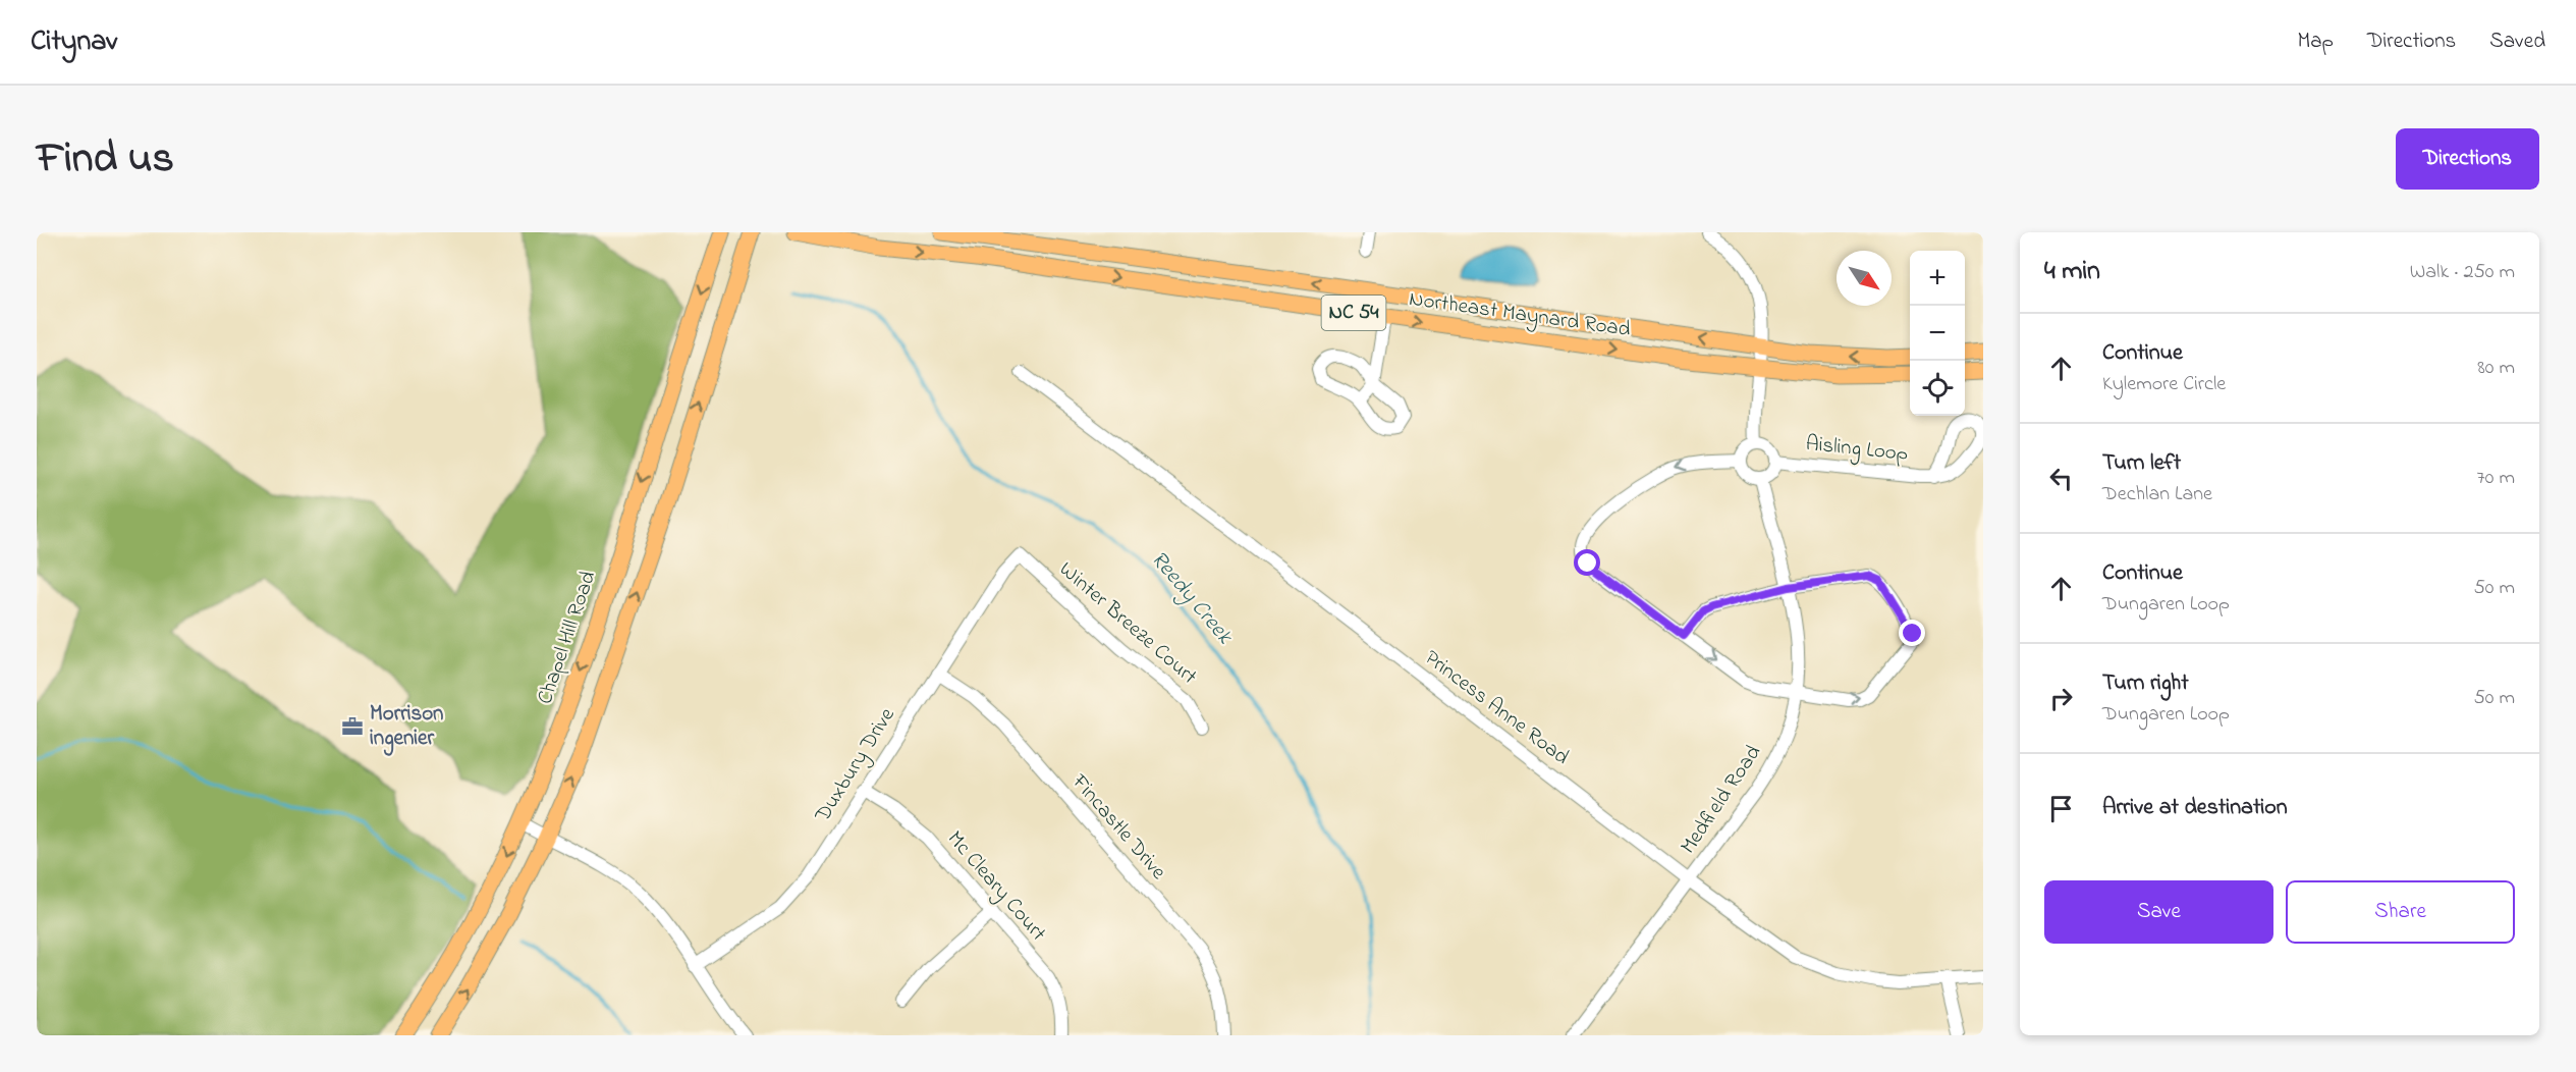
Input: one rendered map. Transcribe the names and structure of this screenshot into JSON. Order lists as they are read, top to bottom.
{
  "streets": {
    "main road": ["NC 54", "Northeast Maynard Road", "Chapel Hill Road"],
    "street": [
      "Aisling Loop",
      "Winter Breeze Court",
      "Princess Anne Road",
      "Duxbury Drive",
      "Medfield Road",
      "Fincastle Drive",
      "Mc Cleary Court"
    ]
  },
  "crossings": [
    ["Aisling Loop", "Medfield Road"],
    ["Winter Breeze Court", "Duxbury Drive"],
    ["Princess Anne Road", "Medfield Road"],
    ["Duxbury Drive", "Fincastle Drive"],
    ["Duxbury Drive", "Mc Cleary Court"]
  ],
  "water": ["Reedy Creek"],
  "places": {
    "office": ["Morrison ingenier"]
  },
  "north": "bottom right",
  "page": {
    "header": "Citynav",
    "nav": ["Map", "Directions", "Saved"],
    "title": "Find us",
    "buttons": [
      "Directions",
      ["Save", "Share"]
    ],
    "heading": ["4 min", "Walk · 250 m"],
    "map_buttons": ["+", "−"],
    "list": [
      ["Continue", "Kylemore Circle", "80 m"],
      ["Turn left", "Dechlan Lane", "70 m"],
      ["Continue", "Dungaren Loop", "50 m"],
      ["Turn right", "Dungaren Loop", "50 m"],
      "Arrive at destination"
    ]
  }
}
